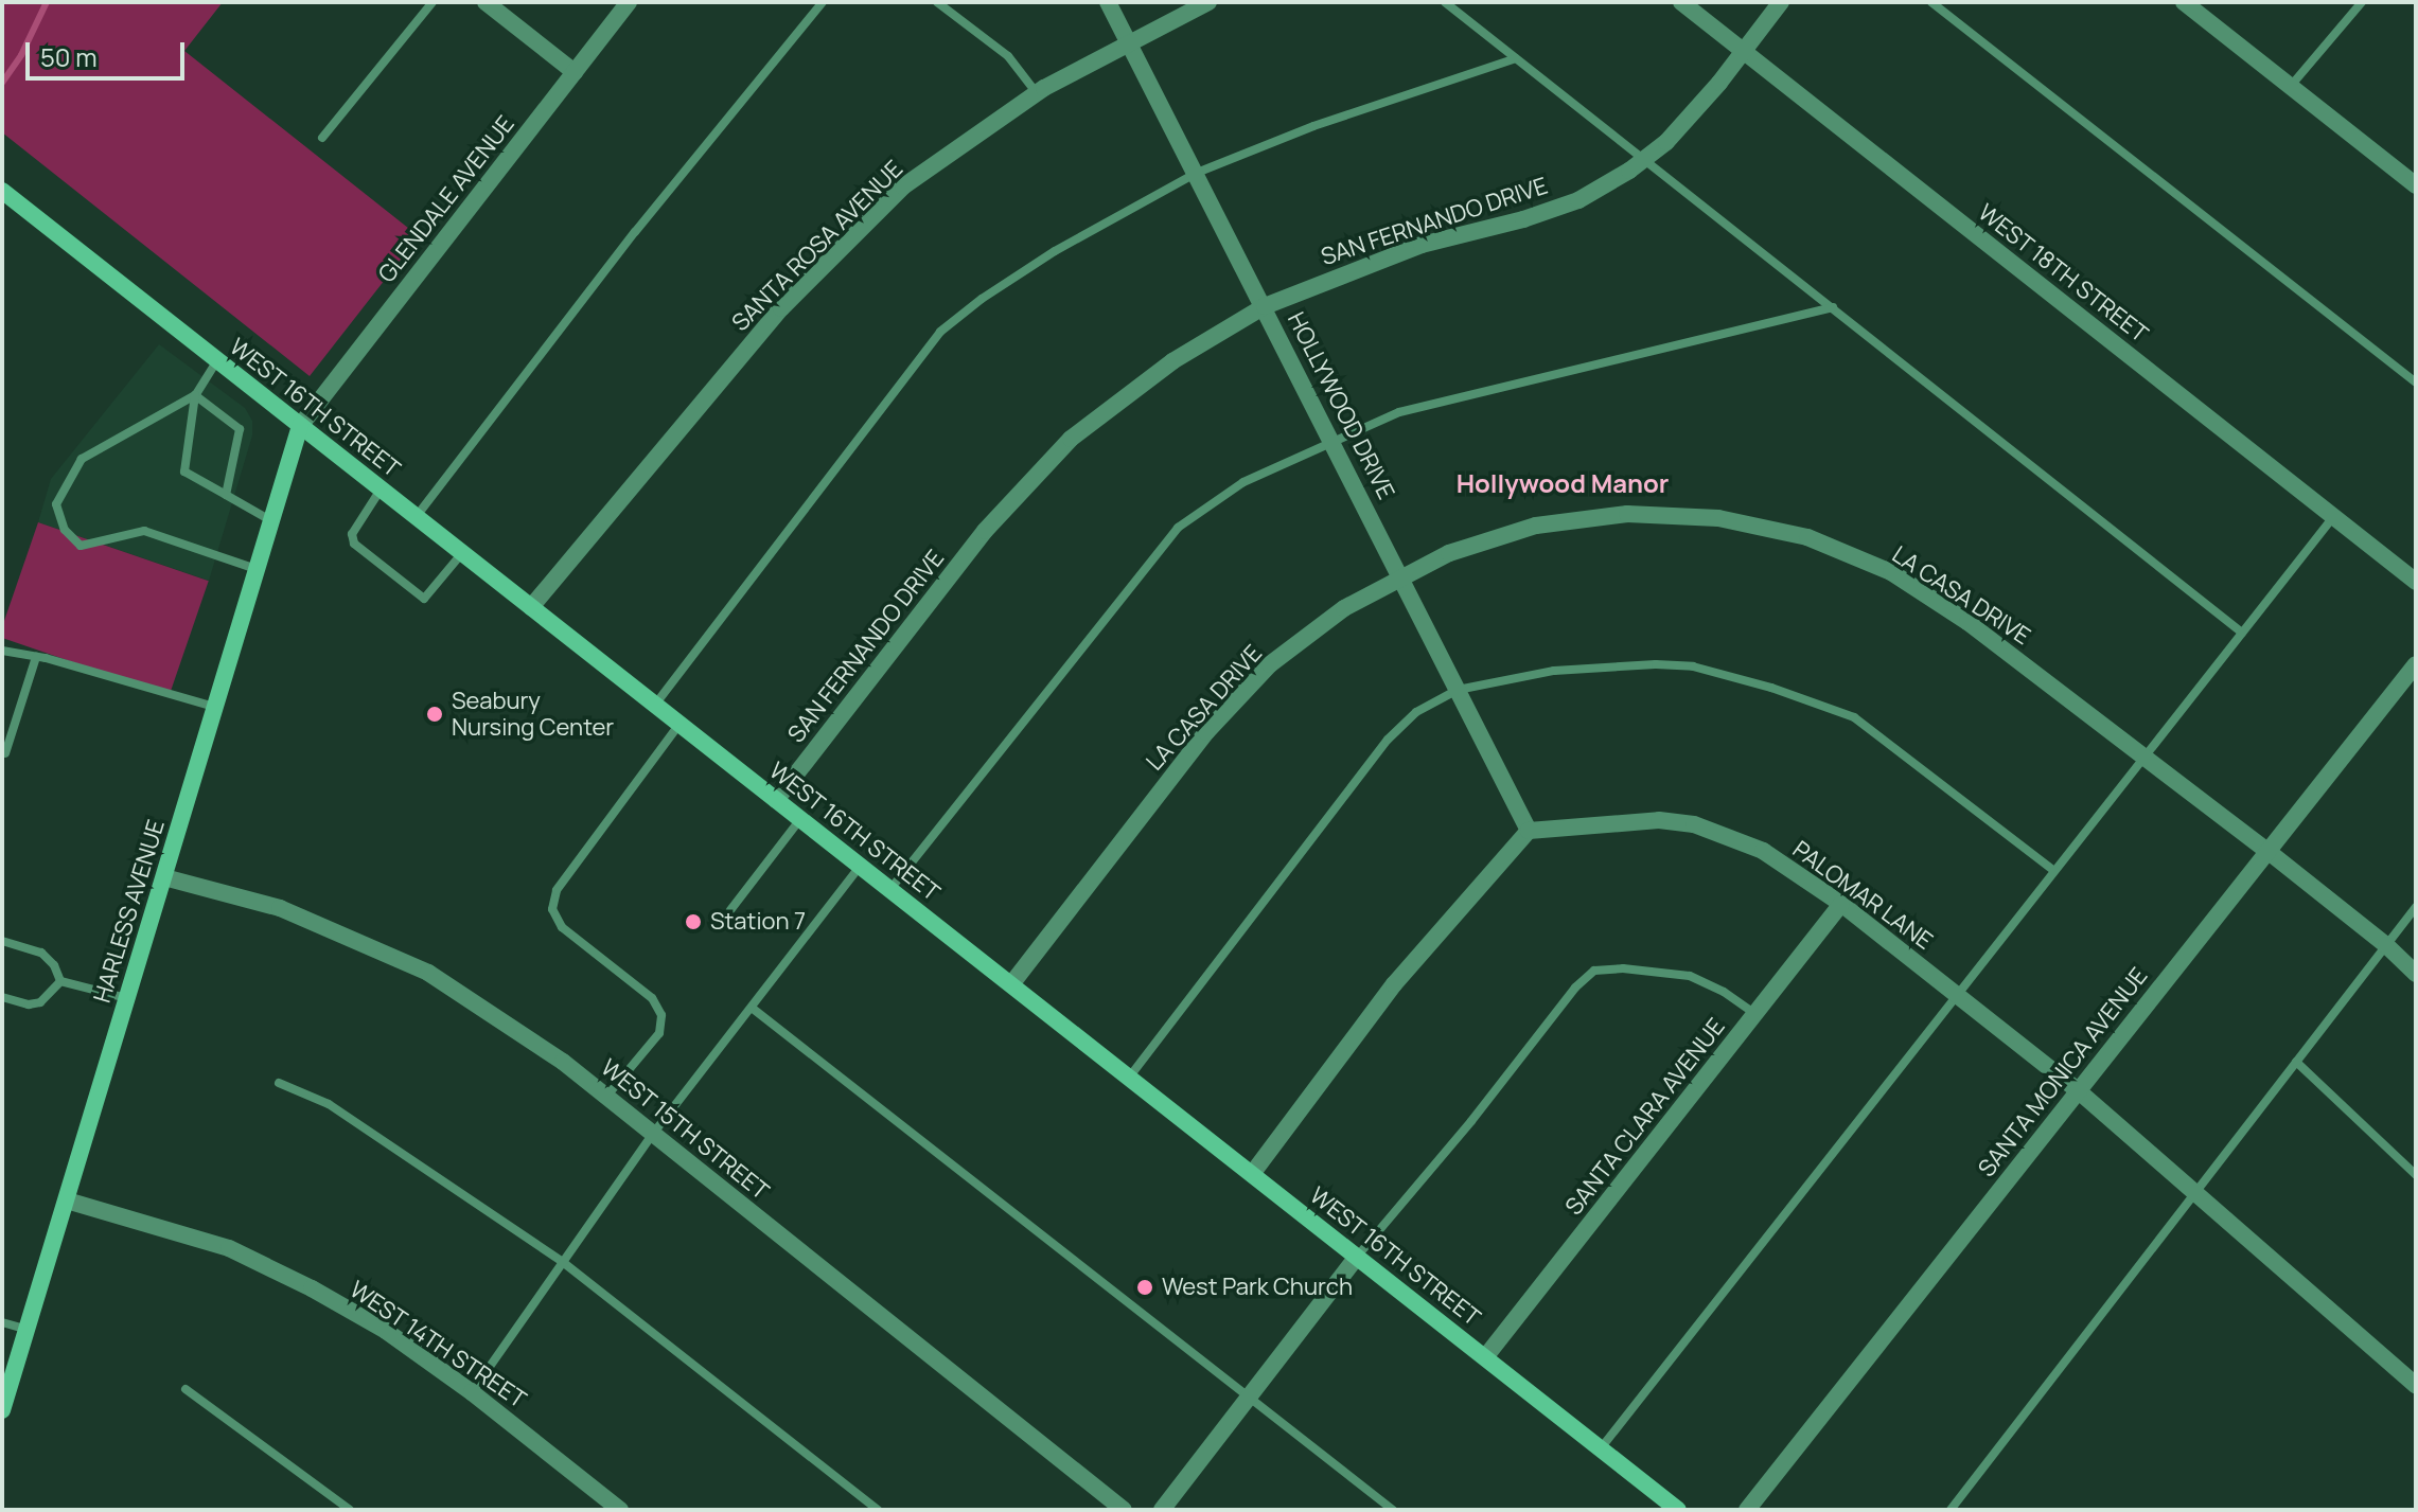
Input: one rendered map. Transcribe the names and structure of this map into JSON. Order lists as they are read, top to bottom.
{
  "streets": {
    "main road": ["WEST 16TH STREET", "HARLESS AVENUE"],
    "street": [
      "GLENDALE AVENUE",
      "SAN FERNANDO DRIVE",
      "SANTA ROSA AVENUE",
      "WEST 18TH STREET",
      "HOLLYWOOD DRIVE",
      "LA CASA DRIVE",
      "PALOMAR LANE",
      "SANTA MONICA AVENUE",
      "SANTA CLARA AVENUE",
      "WEST 15TH STREET",
      "WEST 14TH STREET"
    ]
  },
  "crossings": [
    ["GLENDALE AVENUE", "WEST 16TH STREET"],
    ["GLENDALE AVENUE", "HARLESS AVENUE"],
    ["SAN FERNANDO DRIVE", "WEST 18TH STREET"],
    ["SAN FERNANDO DRIVE", "HOLLYWOOD DRIVE"],
    ["SAN FERNANDO DRIVE", "WEST 16TH STREET"],
    ["SANTA ROSA AVENUE", "HOLLYWOOD DRIVE"],
    ["SANTA ROSA AVENUE", "WEST 16TH STREET"],
    ["HOLLYWOOD DRIVE", "LA CASA DRIVE"],
    ["HOLLYWOOD DRIVE", "PALOMAR LANE"],
    ["WEST 16TH STREET", "LA CASA DRIVE"],
    ["WEST 16TH STREET", "HARLESS AVENUE"],
    ["WEST 16TH STREET", "SANTA CLARA AVENUE"],
    ["LA CASA DRIVE", "SANTA MONICA AVENUE"],
    ["PALOMAR LANE", "SANTA MONICA AVENUE"],
    ["PALOMAR LANE", "SANTA CLARA AVENUE"],
    ["HARLESS AVENUE", "WEST 15TH STREET"],
    ["HARLESS AVENUE", "WEST 14TH STREET"]
  ],
  "districts": ["Hollywood Manor"],
  "places": ["Seabury Nursing Center", "Station 7", "West Park Church"],
  "scale_bar": "50 m"
}
